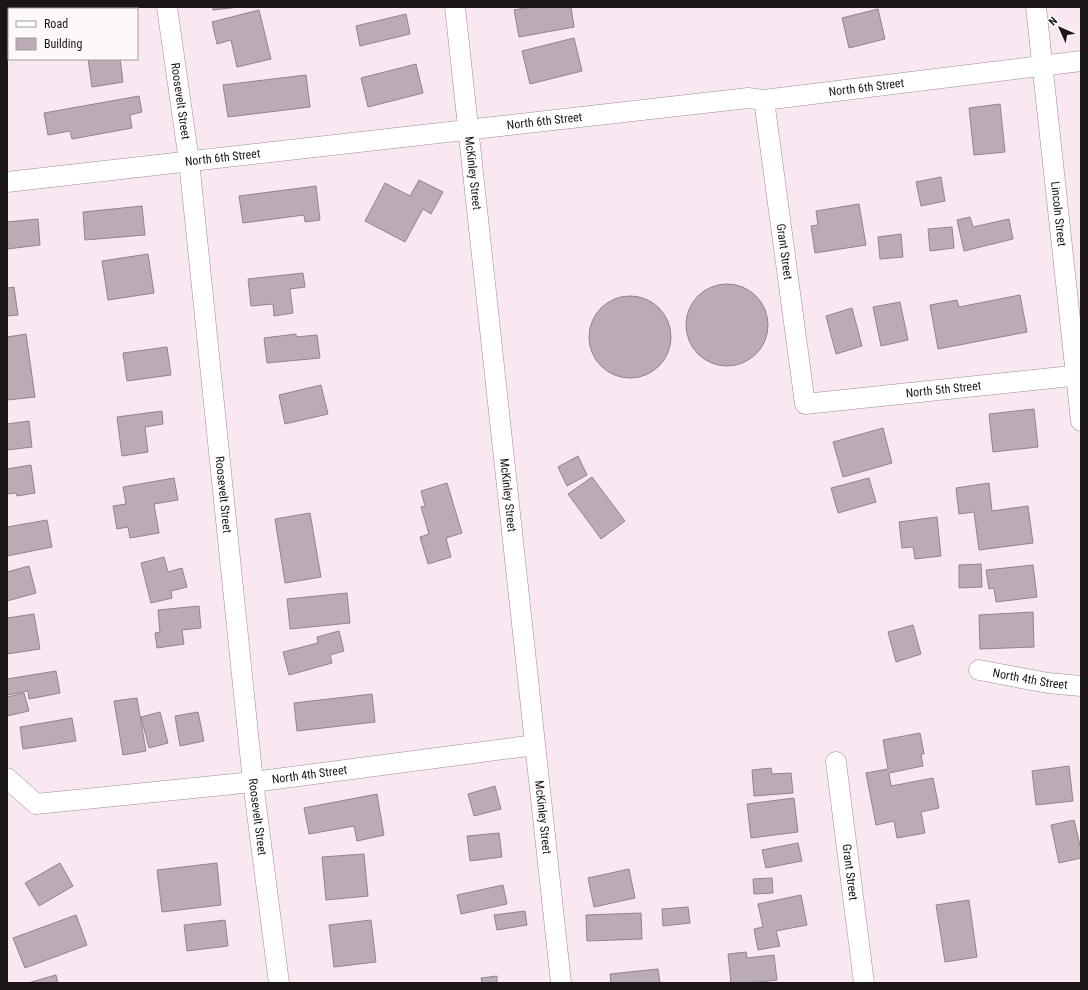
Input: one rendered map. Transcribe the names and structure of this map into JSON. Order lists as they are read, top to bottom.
{
  "streets": {
    "street": [
      "North 6th Street",
      "Roosevelt Street",
      "McKinley Street",
      "Lincoln Street",
      "Grant Street",
      "North 5th Street",
      "North 4th Street"
    ]
  },
  "crossings": [
    ["North 6th Street", "Roosevelt Street"],
    ["North 6th Street", "McKinley Street"],
    ["North 6th Street", "Lincoln Street"],
    ["North 6th Street", "Grant Street"],
    ["Roosevelt Street", "North 4th Street"],
    ["McKinley Street", "North 4th Street"],
    ["Lincoln Street", "North 5th Street"],
    ["Grant Street", "North 5th Street"]
  ],
  "legend": ["Road", "Building"],
  "north": "top left"
}
